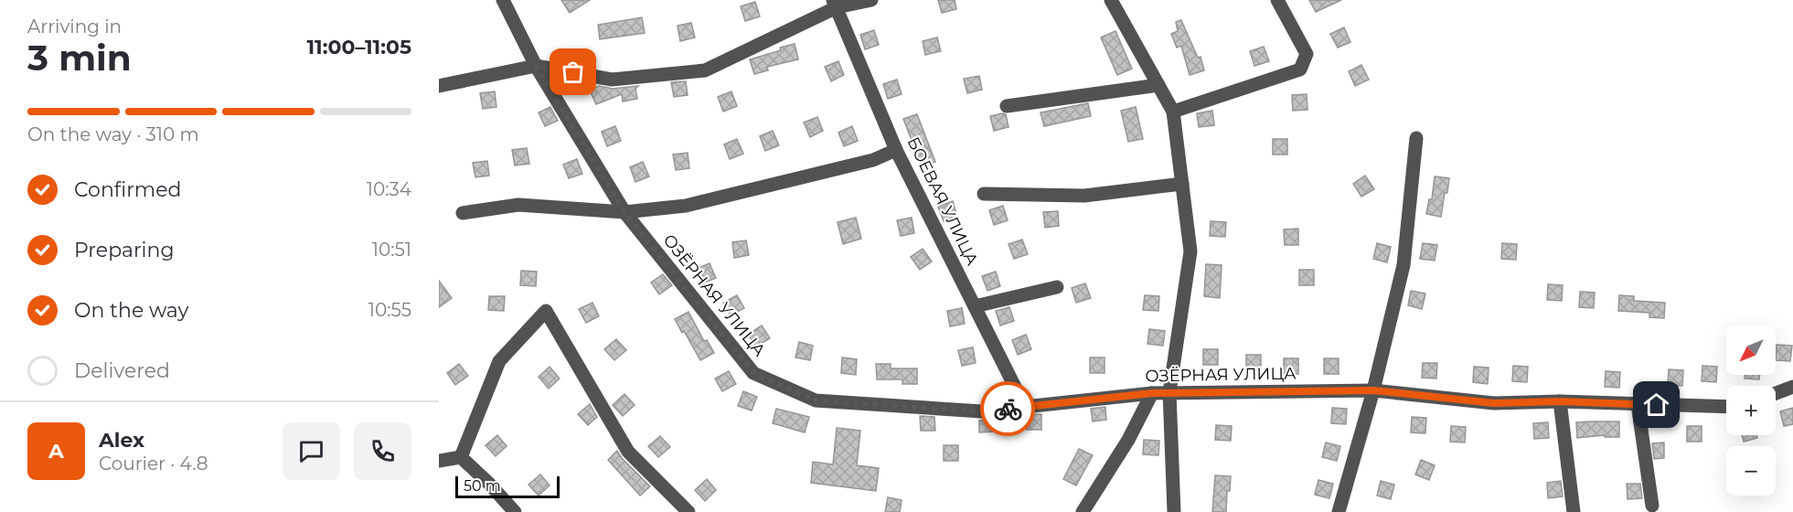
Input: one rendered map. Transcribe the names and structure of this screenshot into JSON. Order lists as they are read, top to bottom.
{
  "streets": {
    "street": ["БОЕВАЯ УЛИЦА", "ОЗЁРНАЯ УЛИЦА"]
  },
  "crossings": [
    ["БОЕВАЯ УЛИЦА", "ОЗЁРНАЯ УЛИЦА"]
  ],
  "scale_bar": "50 m",
  "north": "bottom left",
  "page": {
    "heading": ["3 min", "Arriving in", "11:00–11:05"],
    "panel": ["Alex", "Courier · 4.8"],
    "bar": "On the way · 310 m",
    "list": [
      ["Confirmed", "10:34"],
      ["Preparing", "10:51"],
      ["On the way", "10:55"],
      "Delivered"
    ],
    "map_buttons": ["+", "−"],
    "round": "A",
    "scale": "50 m"
  }
}
